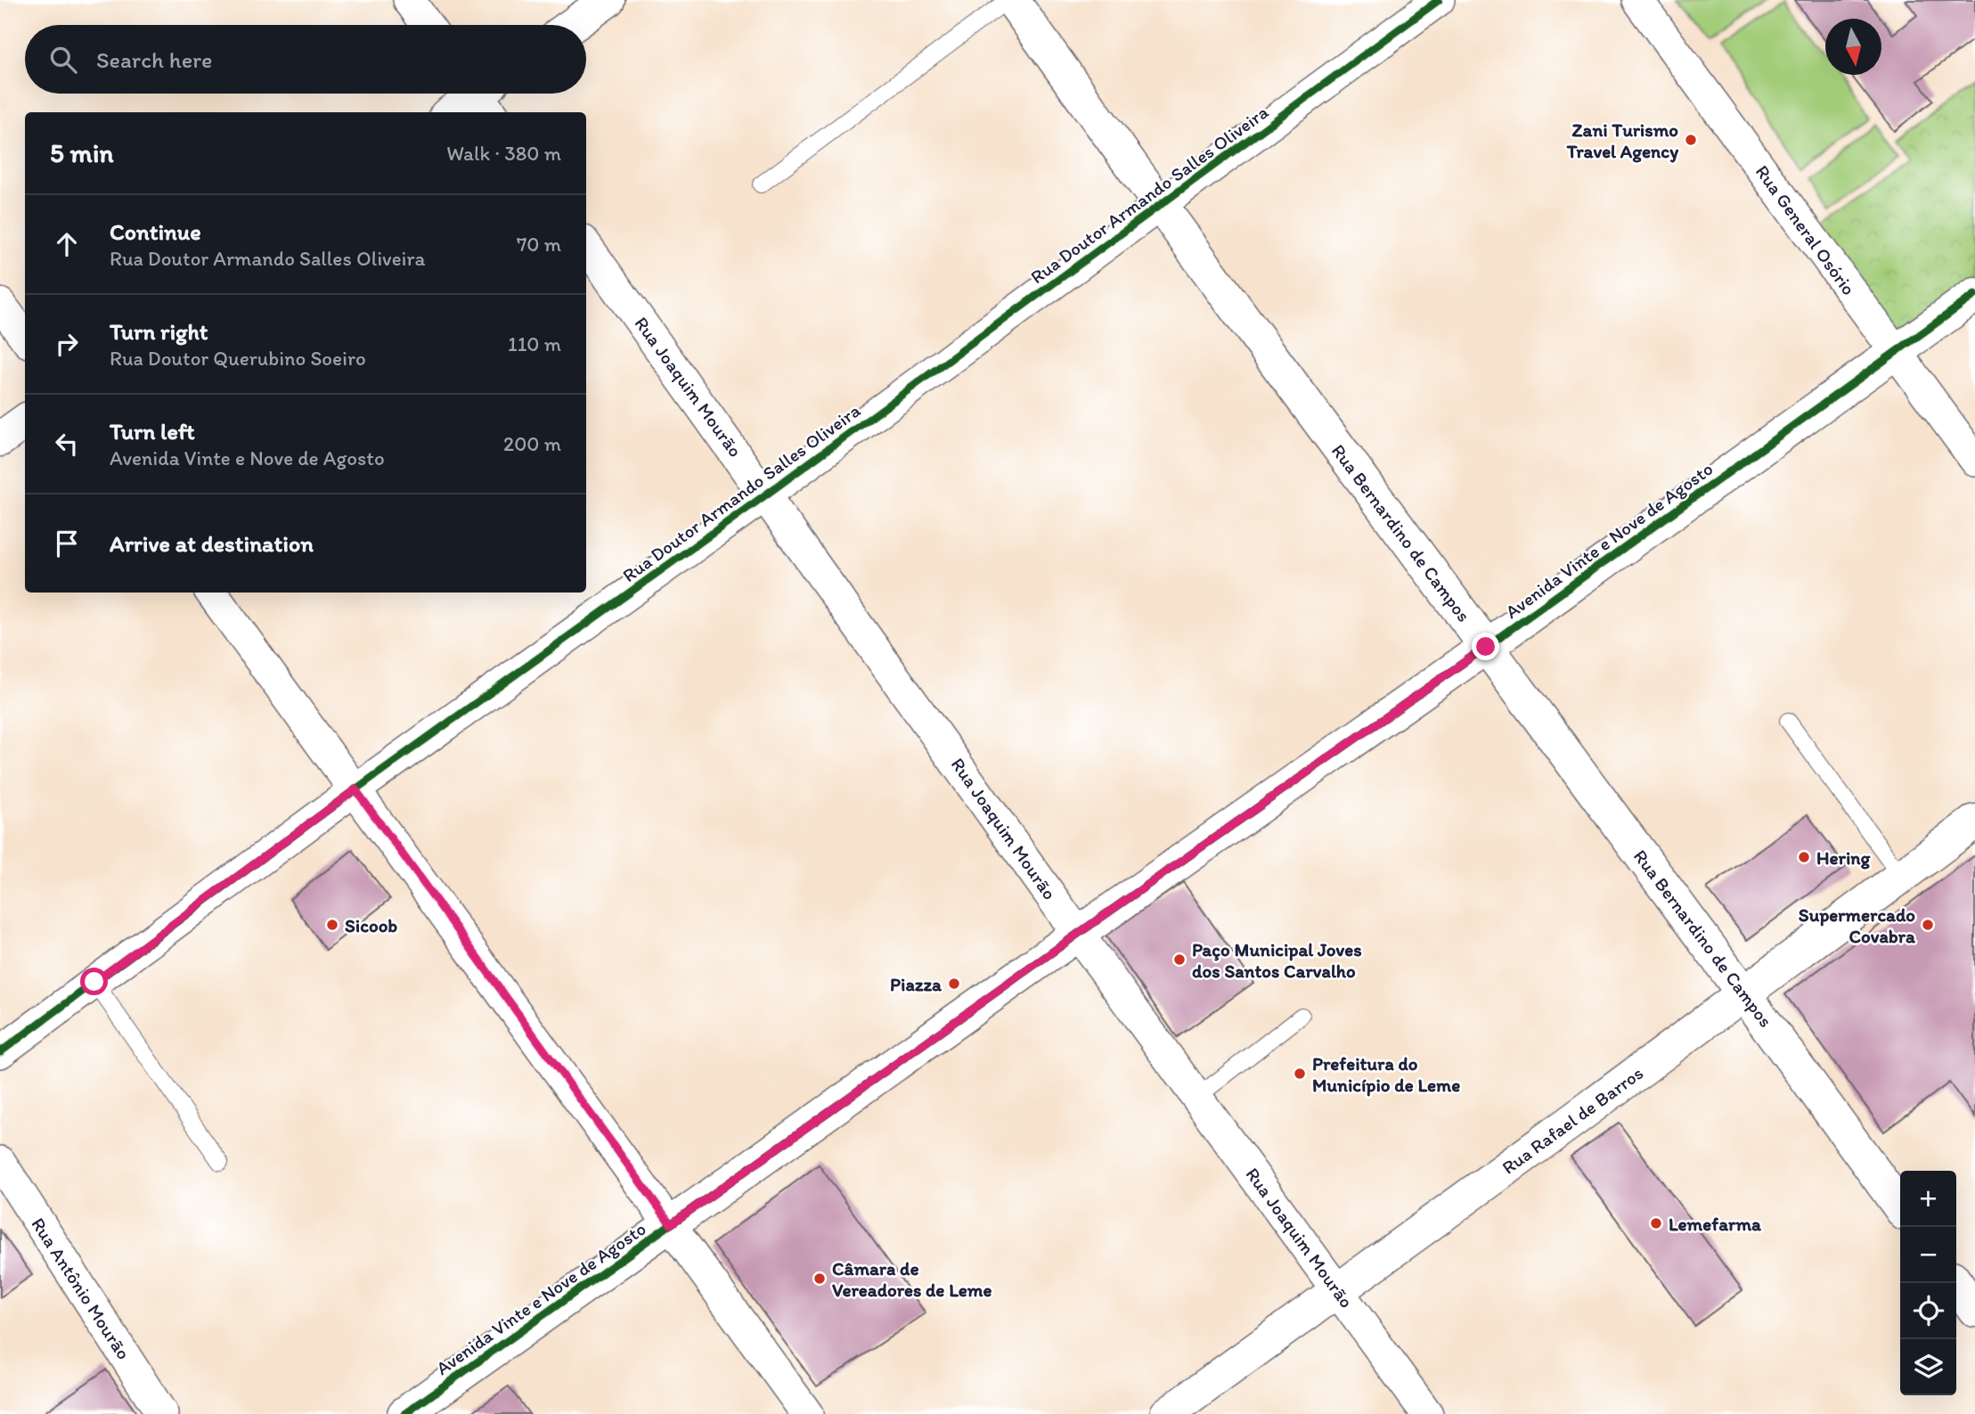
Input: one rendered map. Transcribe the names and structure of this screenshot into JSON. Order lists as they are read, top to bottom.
{
  "streets": {
    "street": [
      "Rua Doutor Armando Salles Oliveira",
      "Rua General Osório",
      "Rua Joaquim Mourão",
      "Rua Bernardino de Campos",
      "Avenida Vinte e Nove de Agosto",
      "Rua Rafael de Barros",
      "Rua Antônio Mourão"
    ]
  },
  "crossings": [
    ["Rua Doutor Armando Salles Oliveira", "Rua Joaquim Mourão"],
    ["Rua Doutor Armando Salles Oliveira", "Rua Bernardino de Campos"],
    ["Rua General Osório", "Avenida Vinte e Nove de Agosto"],
    ["Rua Joaquim Mourão", "Avenida Vinte e Nove de Agosto"],
    ["Rua Joaquim Mourão", "Rua Rafael de Barros"],
    ["Rua Bernardino de Campos", "Avenida Vinte e Nove de Agosto"],
    ["Rua Bernardino de Campos", "Rua Rafael de Barros"]
  ],
  "places": [
    "Zani Turismo Travel Agency",
    "Hering",
    "Sicoob",
    "Supermercado Covabra",
    "Paço Municipal Joves dos Santos Carvalho",
    "Piazza",
    "Prefeitura do Município de Leme",
    "Lemefarma",
    "Câmara de Vereadores de Leme"
  ],
  "north": "bottom",
  "page": {
    "search": "Search here",
    "heading": ["5 min", "Walk · 380 m"],
    "list": [
      ["Continue", "Rua Doutor Armando Salles Oliveira", "70 m"],
      ["Turn right", "Rua Doutor Querubino Soeiro", "110 m"],
      ["Turn left", "Avenida Vinte e Nove de Agosto", "200 m"],
      "Arrive at destination"
    ],
    "map_buttons": ["+", "−"]
  }
}
